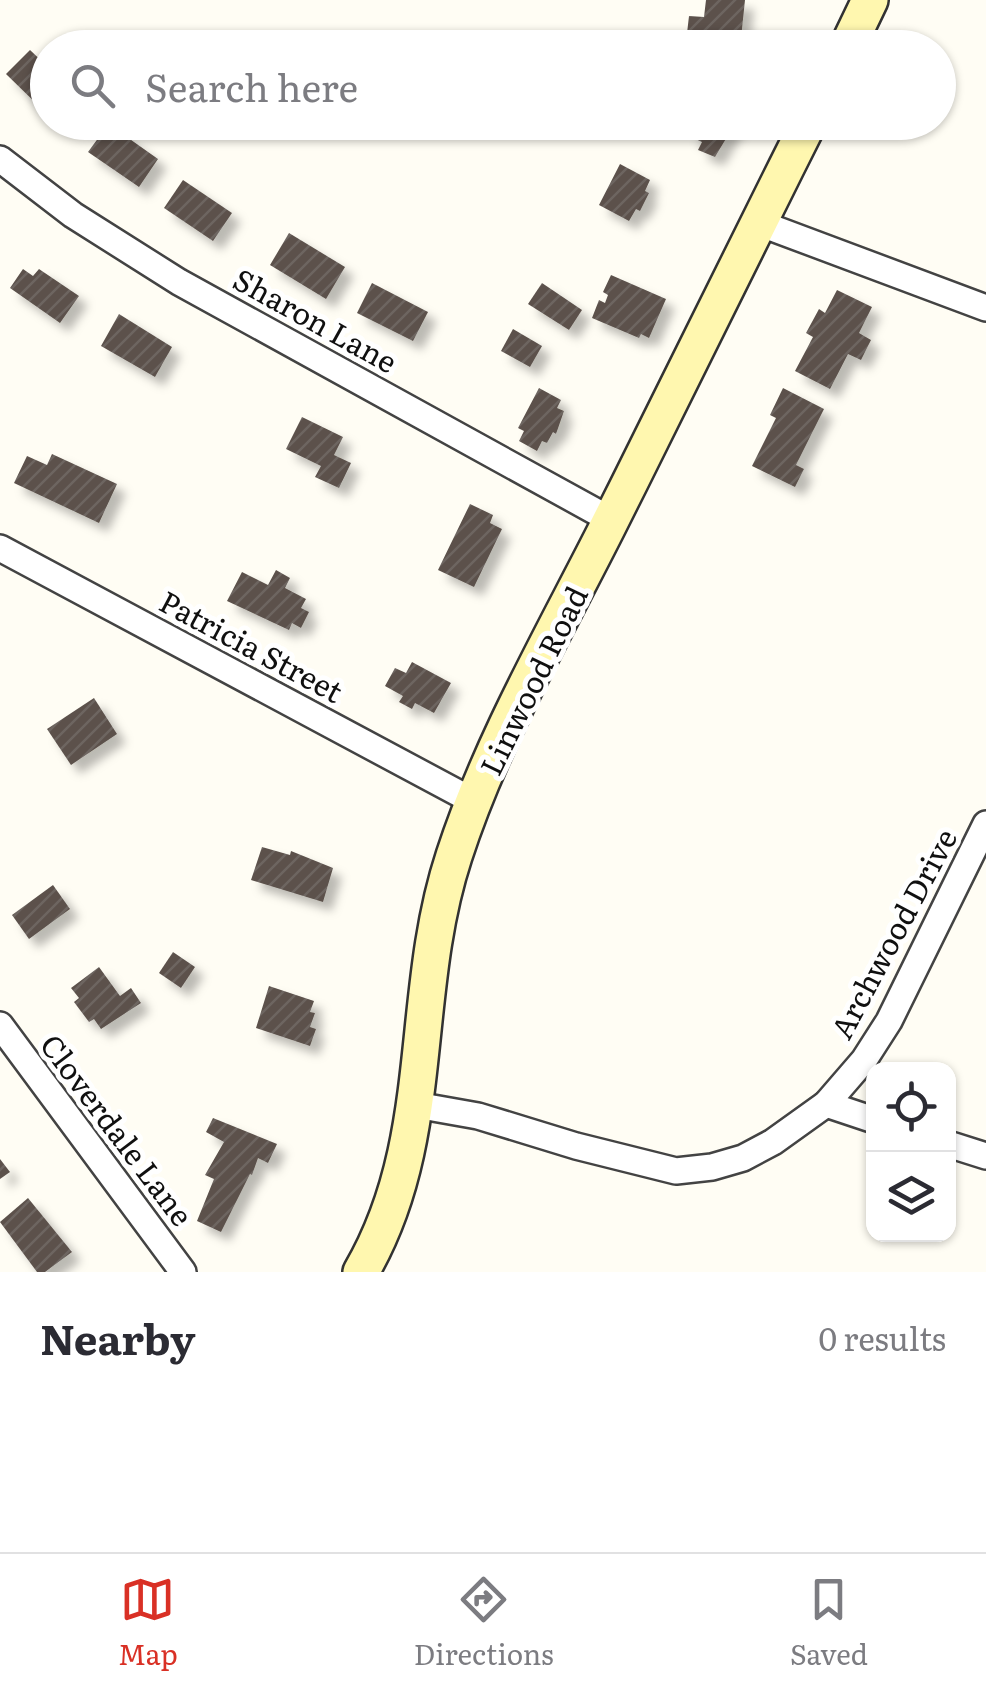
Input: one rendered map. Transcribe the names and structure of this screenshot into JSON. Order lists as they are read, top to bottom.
{
  "streets": {
    "main road": ["Linwood Road"],
    "street": [
      "Sharon Lane",
      "Patricia Street",
      "Archwood Drive",
      "Cloverdale Lane"
    ]
  },
  "crossings": [
    ["Sharon Lane", "Linwood Road"],
    ["Patricia Street", "Linwood Road"],
    ["Linwood Road", "Archwood Drive"]
  ],
  "page": {
    "search": "Search here",
    "heading": ["Nearby", "0 results"],
    "nav": ["Map", "Directions", "Saved"]
  }
}
